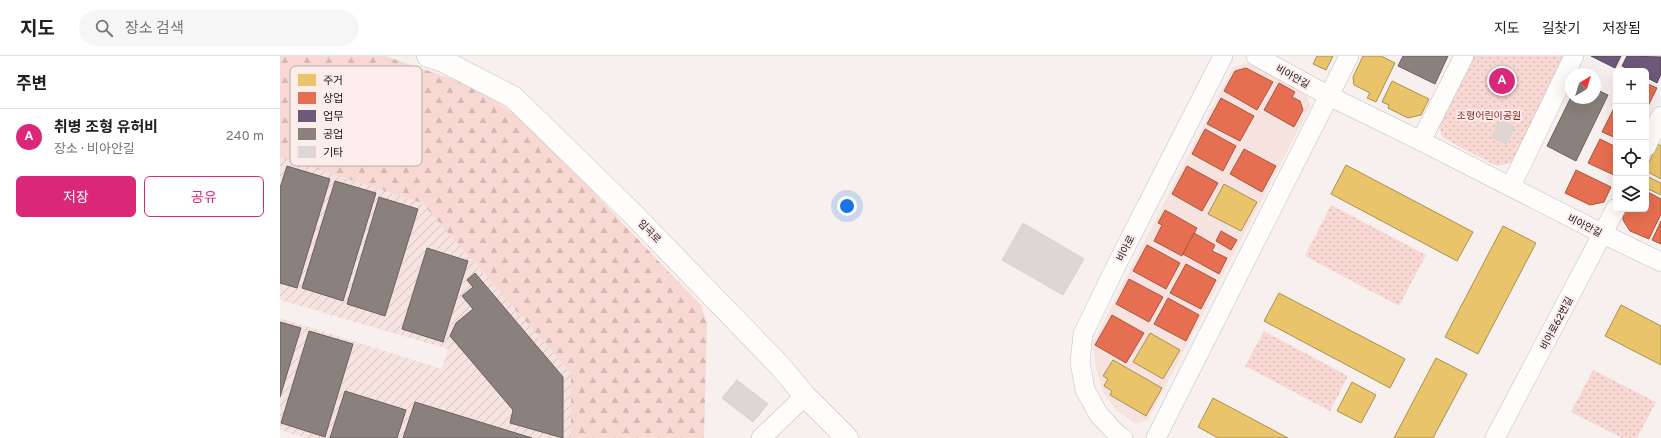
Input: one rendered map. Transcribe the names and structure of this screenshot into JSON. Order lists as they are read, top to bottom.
{
  "streets": {
    "main road": ["임곡로"],
    "street": ["비아안길", "비아로", "비아로62번길"]
  },
  "crossings": [
    ["비아안길", "비아로62번길"]
  ],
  "parks": ["조형어린이공원"],
  "legend": [
    "주거",
    "상업",
    "업무",
    "공업",
    "기타"
  ],
  "north": "top right",
  "page": {
    "header": "지도",
    "search": "장소 검색",
    "nav": ["지도", "길찾기", "저장됨"],
    "heading": "주변",
    "pins": "A",
    "map_buttons": ["+", "−"],
    "list": [
      {
        "mark": "A",
        "name": "취병 조형 유허비",
        "note": "장소 · 비아안길",
        "value": "240 m"
      }
    ],
    "buttons": ["저장", "공유"]
  }
}
